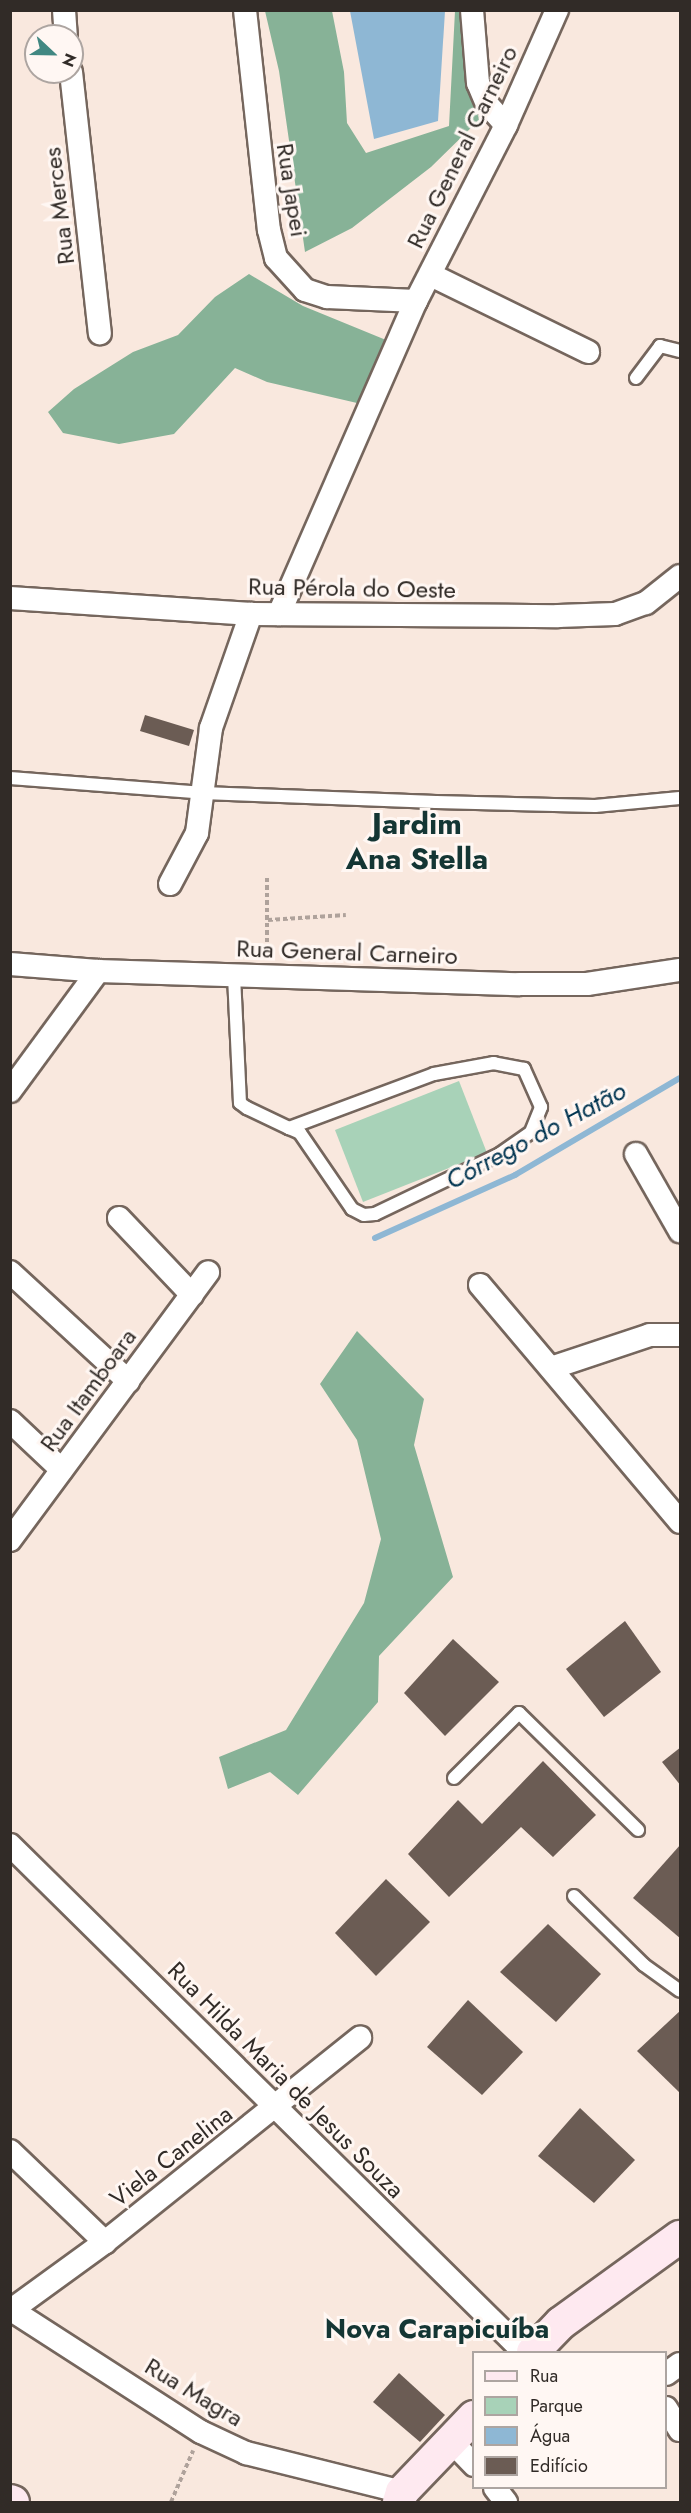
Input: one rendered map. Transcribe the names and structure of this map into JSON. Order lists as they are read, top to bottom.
{
  "streets": {
    "street": [
      "Rua General Carneiro",
      "Rua Japei",
      "Rua Merces",
      "Rua Pérola do Oeste",
      "Rua Itamboara",
      "Rua Hilda Maria de Jesus Souza",
      "Viela Canelina",
      "Rua Magra"
    ]
  },
  "crossings": [
    ["Rua General Carneiro", "Rua Japei"],
    ["Rua General Carneiro", "Rua Pérola do Oeste"],
    ["Rua Hilda Maria de Jesus Souza", "Viela Canelina"],
    ["Viela Canelina", "Rua Magra"]
  ],
  "districts": ["Jardim Ana Stella", "Nova Carapicuíba"],
  "water": ["Córrego do Hatão"],
  "legend": [
    "Rua",
    "Parque",
    "Água",
    "Edifício"
  ],
  "north": "right"
}
